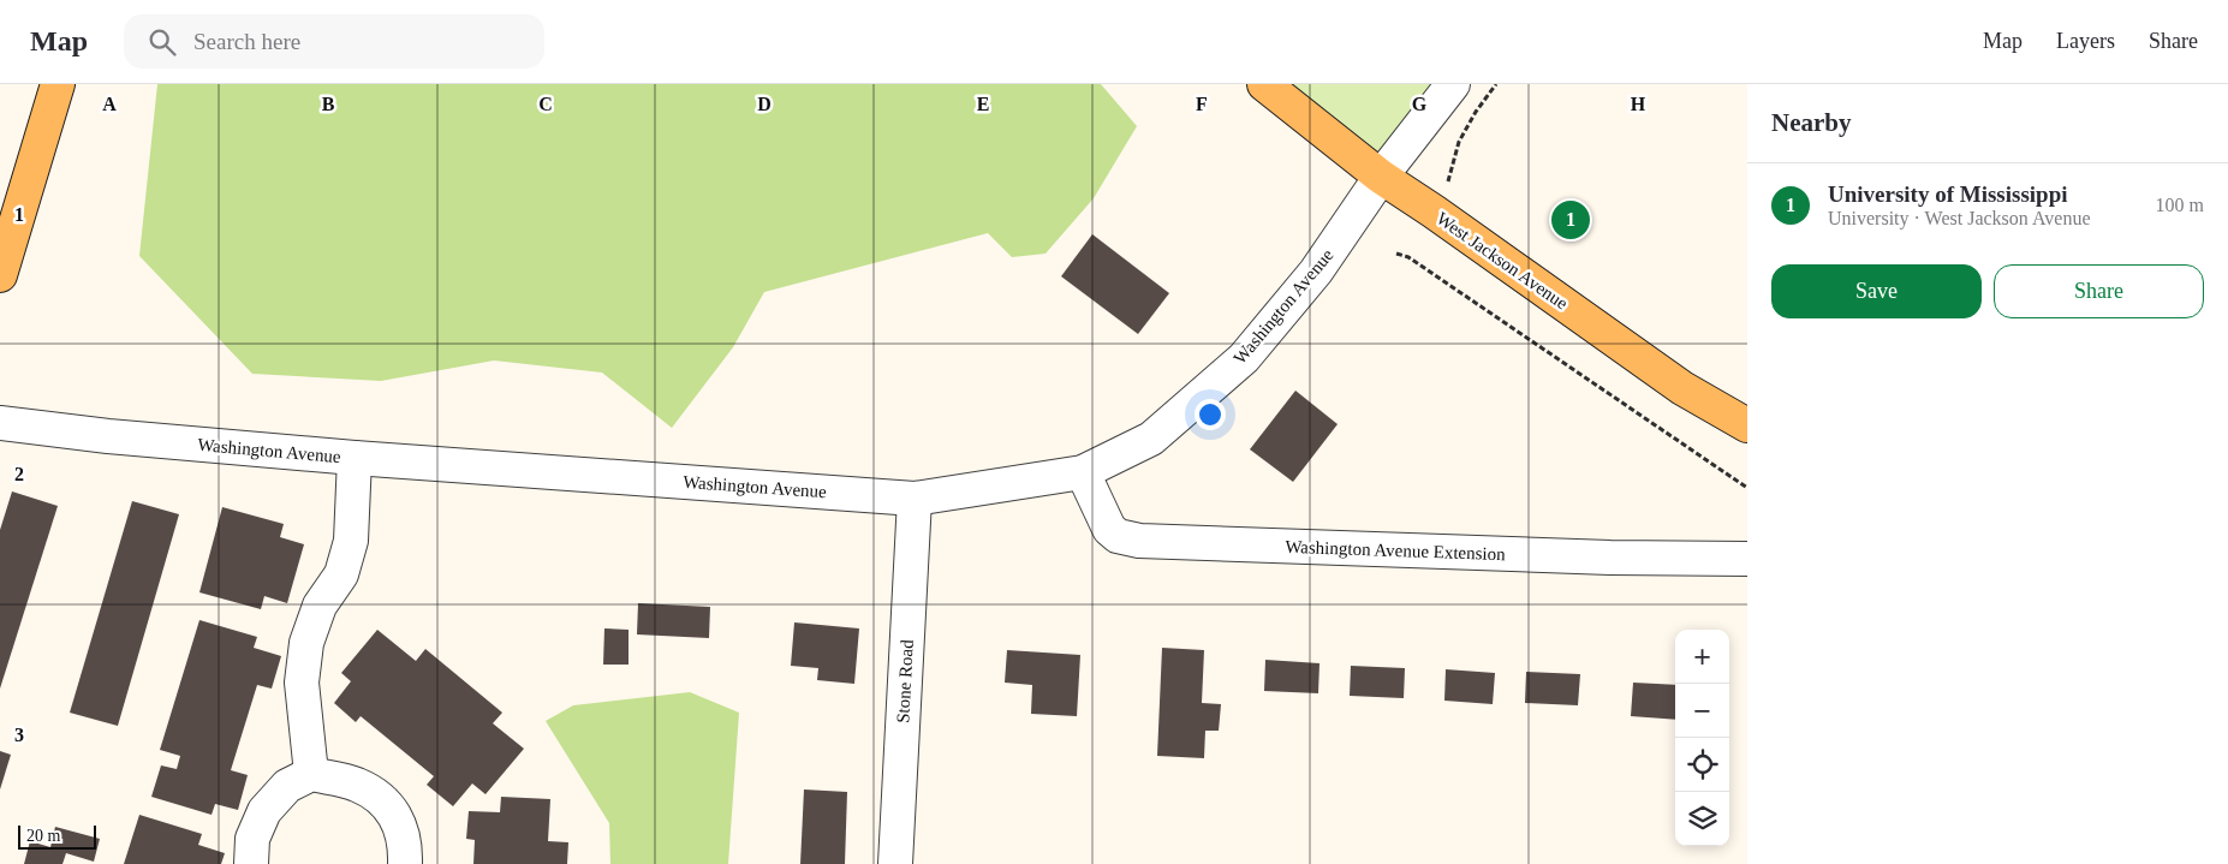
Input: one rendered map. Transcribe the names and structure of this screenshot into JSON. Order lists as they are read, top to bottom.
{
  "streets": {
    "main road": ["West Jackson Avenue"],
    "street": ["Washington Avenue", "Washington Avenue Extension", "Stone Road"]
  },
  "crossings": [
    ["West Jackson Avenue", "Washington Avenue"],
    ["Washington Avenue", "Washington Avenue Extension"],
    ["Washington Avenue", "Stone Road"]
  ],
  "scale_bar": "20 m",
  "page": {
    "header": "Map",
    "search": "Search here",
    "nav": ["Map", "Layers", "Share"],
    "heading": "Nearby",
    "list": [
      {
        "mark": "1",
        "name": "University of Mississippi",
        "note": "University · West Jackson Avenue",
        "value": "100 m"
      }
    ],
    "pins": "1",
    "buttons": ["Save", "Share"],
    "map_buttons": ["+", "−"],
    "scale": "20 m"
  },
  "grid": {
    "columns": [
      "A",
      "B",
      "C",
      "D",
      "E",
      "F",
      "G",
      "H"
    ],
    "rows": ["1", "2", "3"]
  }
}
